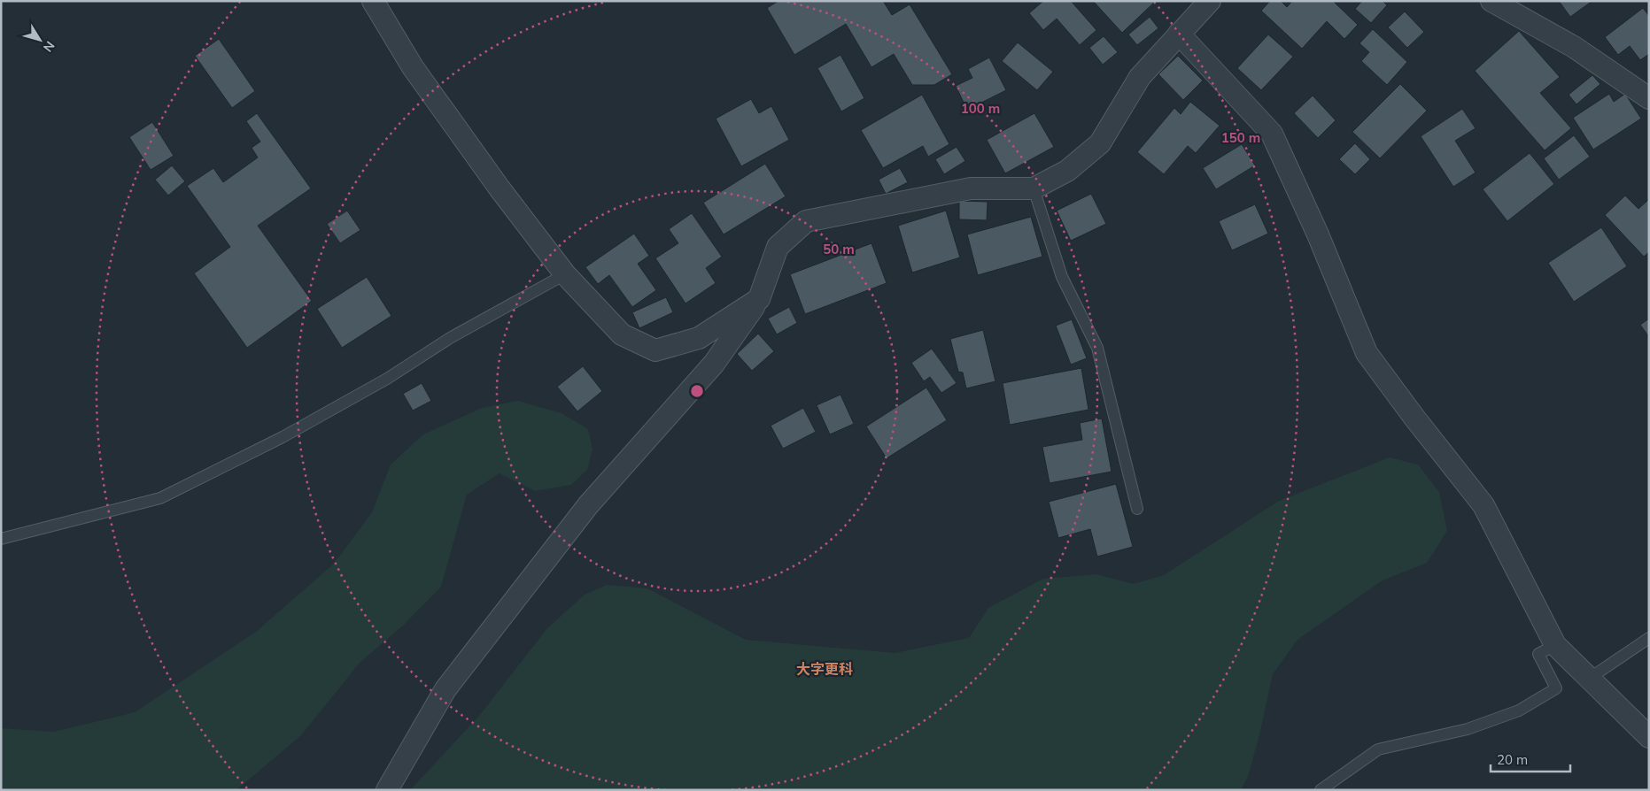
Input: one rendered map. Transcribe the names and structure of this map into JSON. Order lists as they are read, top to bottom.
{
  "districts": ["大字更科"],
  "scale_bar": "20 m",
  "north": "bottom right",
  "rings": ["100 m", "150 m", "50 m"]
}
